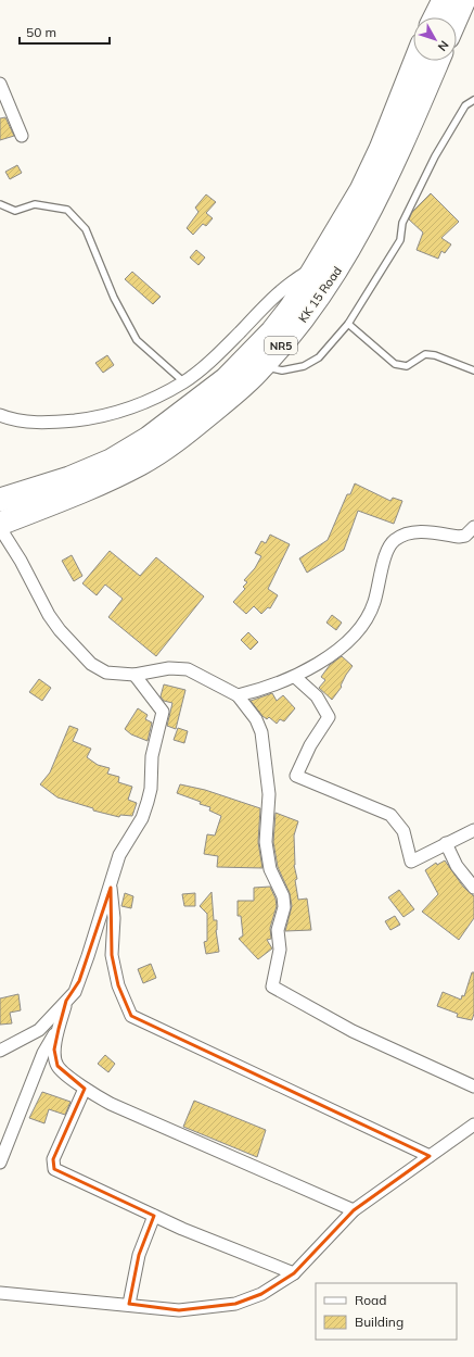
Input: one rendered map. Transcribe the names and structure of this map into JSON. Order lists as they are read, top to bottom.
{
  "streets": {
    "highway": ["KK 15 Road", "NR5"]
  },
  "legend": ["Road", "Building"],
  "scale_bar": "50 m",
  "north": "bottom right"
}
